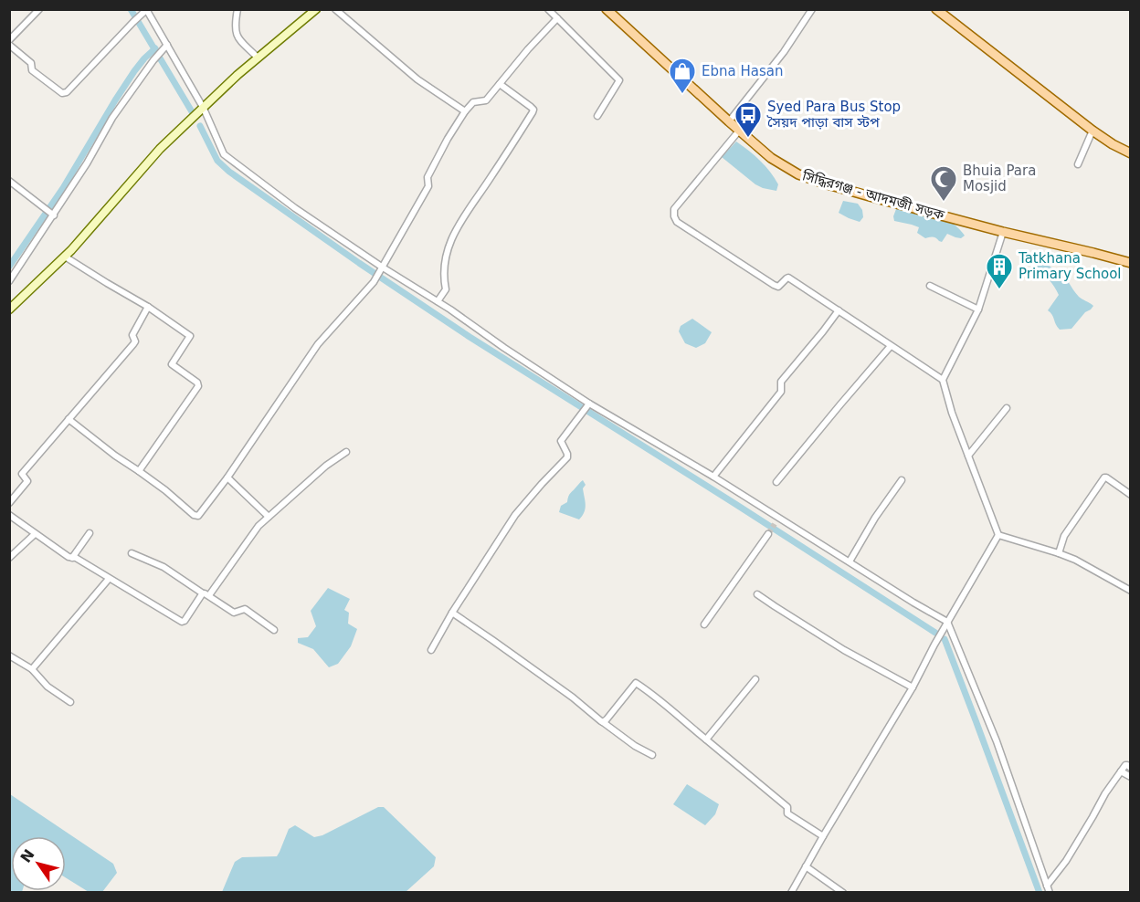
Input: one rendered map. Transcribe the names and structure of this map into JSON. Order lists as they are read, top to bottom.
{
  "streets": {
    "main road": ["সিদ্ধিরগঞ্জ - আদমজী সড়ক"]
  },
  "places": {
    "shop": ["Ebna Hasan"],
    "bus stop": ["Syed Para Bus Stop সৈয়দ পাড়া বাস স্টপ"],
    "mosque": ["Bhuia Para Mosjid"],
    "building": ["Tatkhana Primary School"]
  },
  "north": "top left"
}
